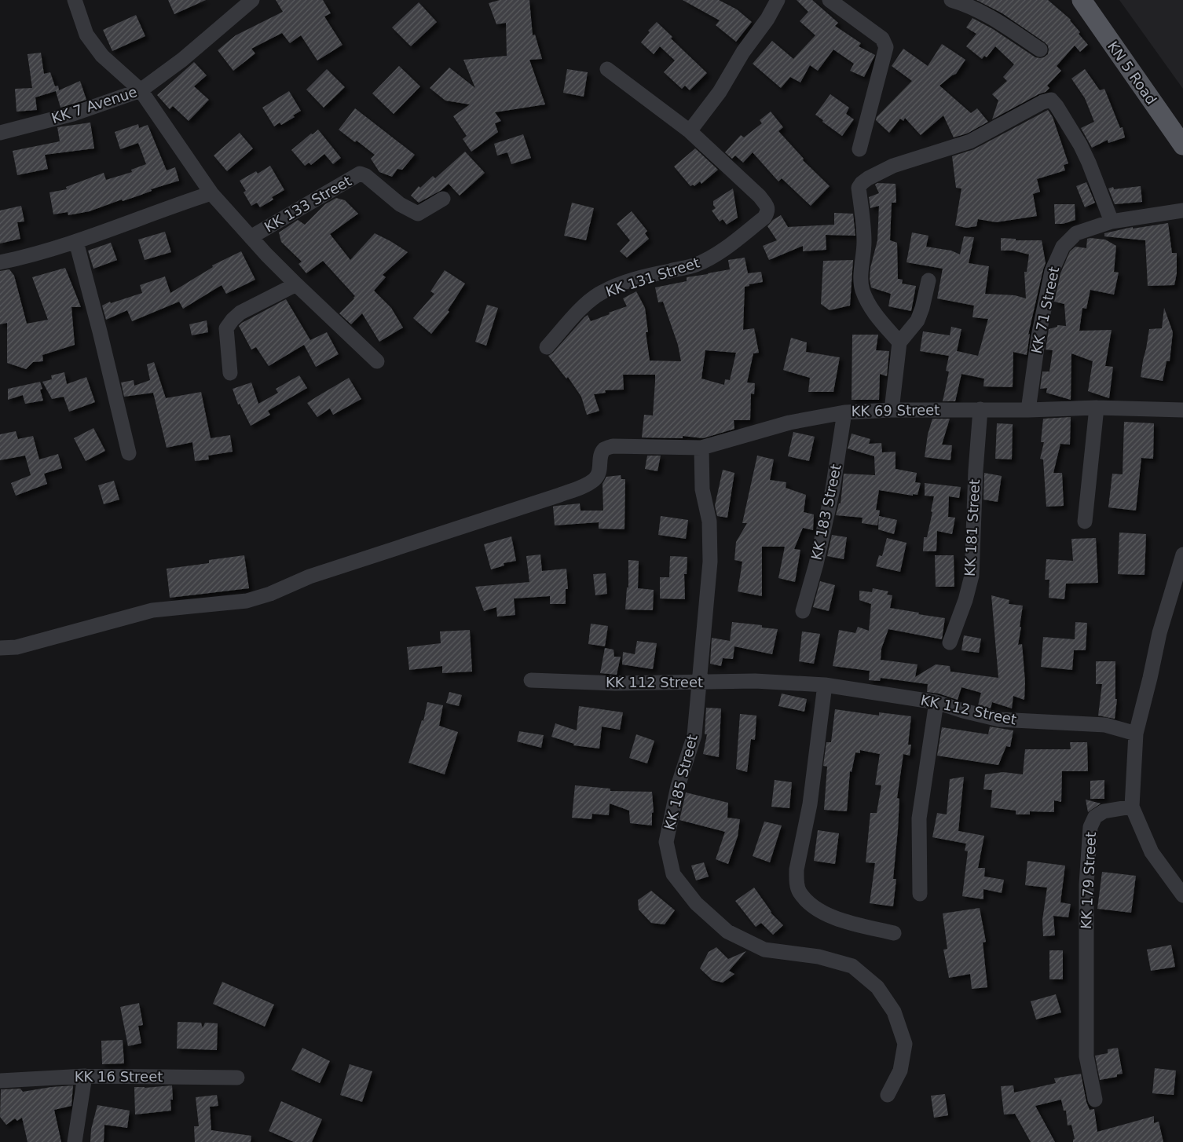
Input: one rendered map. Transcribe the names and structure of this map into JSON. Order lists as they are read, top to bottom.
{
  "streets": {
    "main road": ["KN 5 Road"],
    "street": [
      "KK 7 Avenue",
      "KK 133 Street",
      "KK 131 Street",
      "KK 71 Street",
      "KK 69 Street",
      "KK 183 Street",
      "KK 181 Street",
      "KK 112 Street",
      "KK 185 Street",
      "KK 179 Street",
      "KK 16 Street"
    ]
  },
  "crossings": [
    ["KK 7 Avenue", "KK 133 Street"],
    ["KK 71 Street", "KK 69 Street"],
    ["KK 69 Street", "KK 183 Street"],
    ["KK 69 Street", "KK 181 Street"],
    ["KK 69 Street", "KK 185 Street"],
    ["KK 112 Street", "KK 185 Street"]
  ]
}
